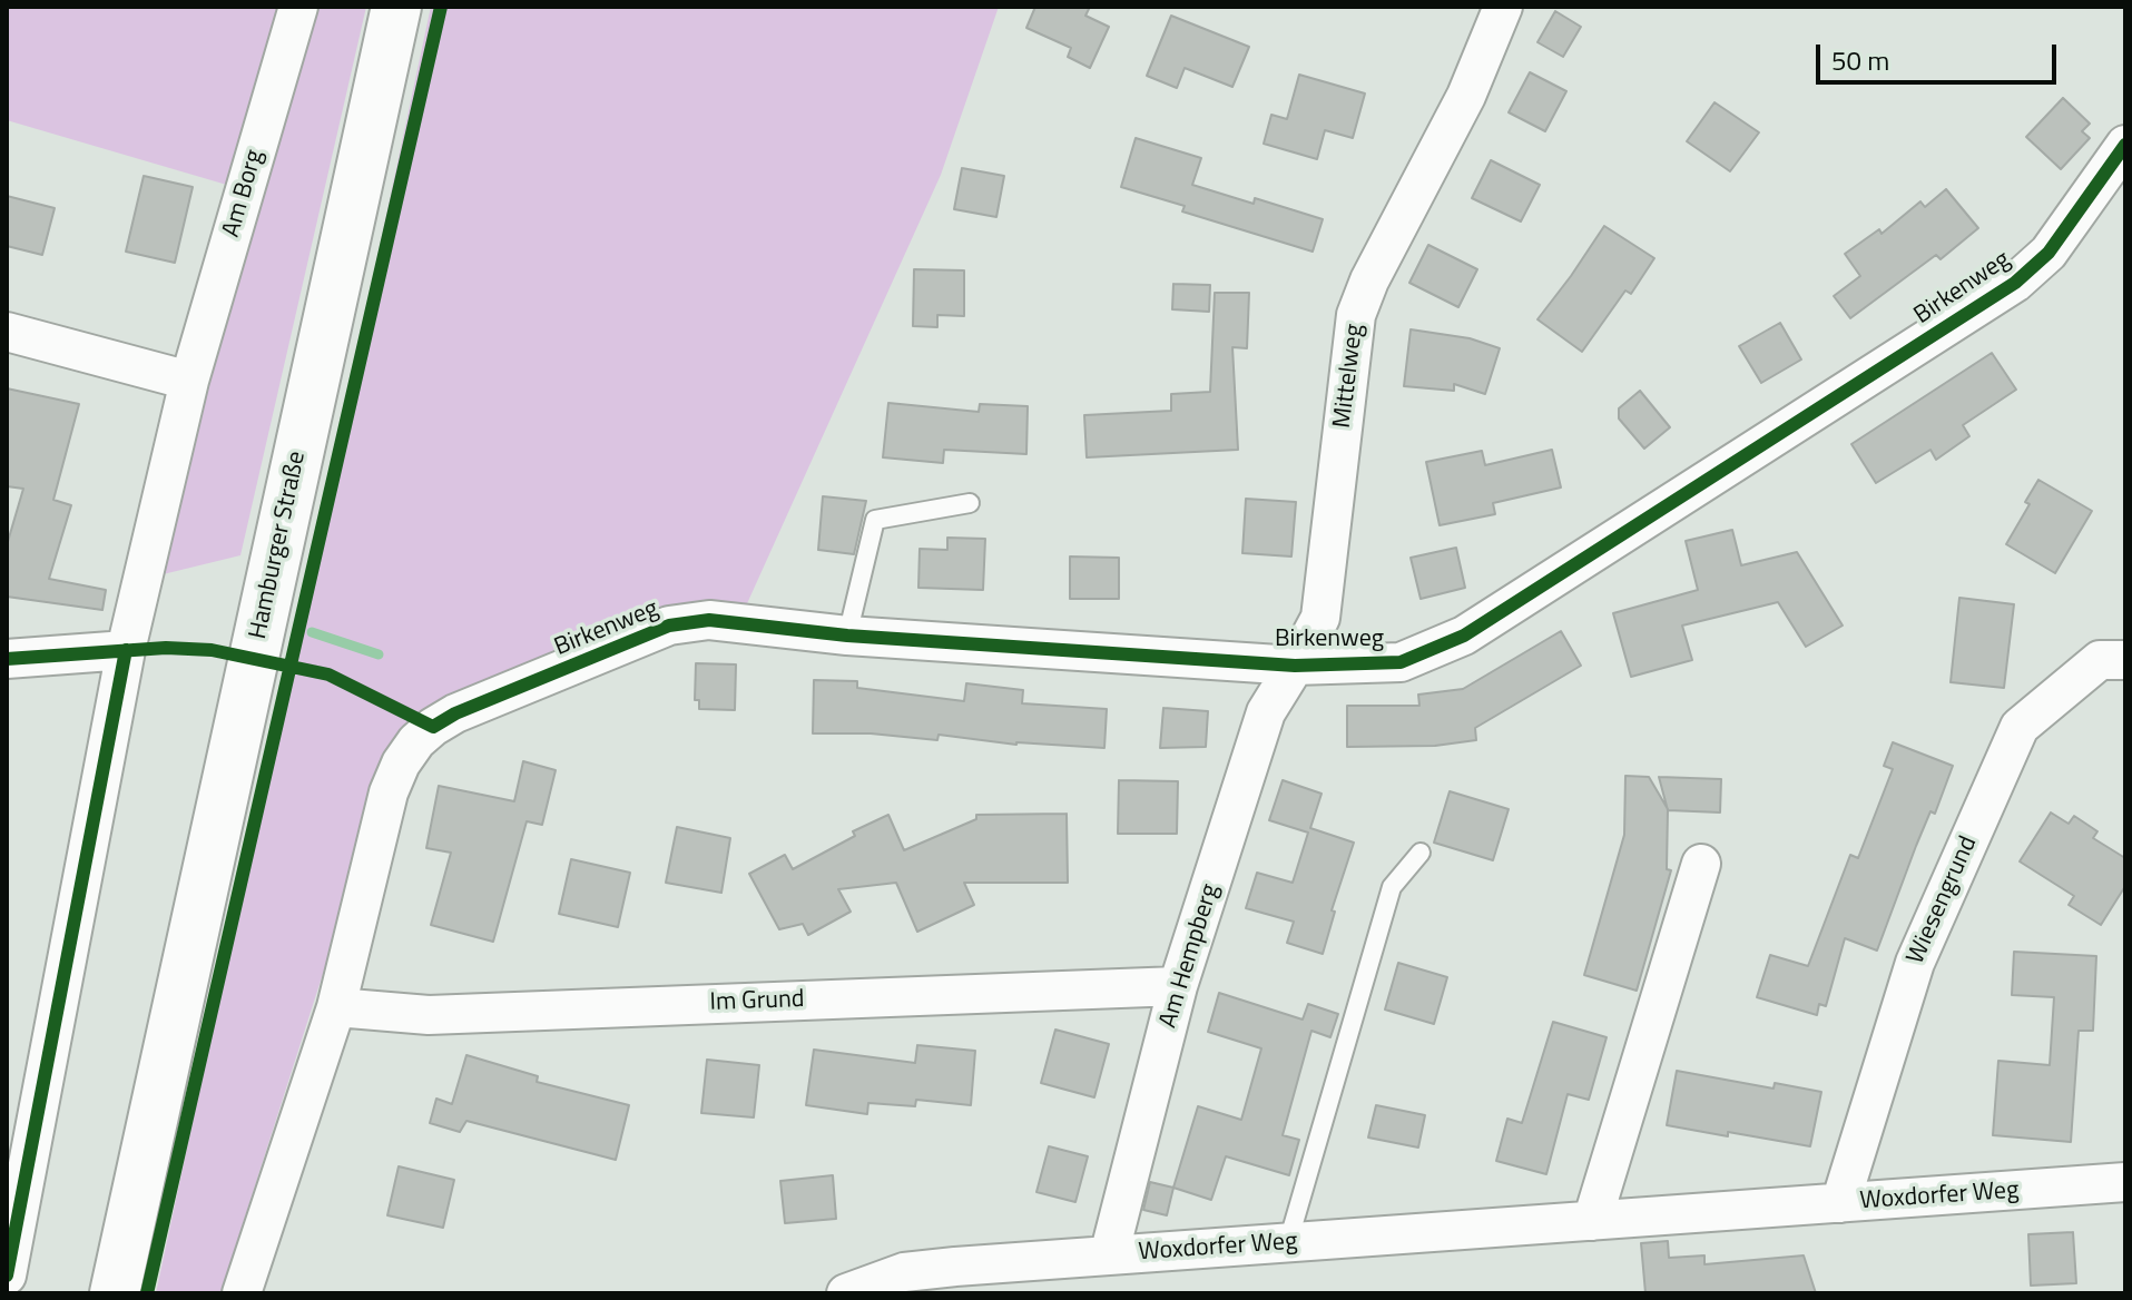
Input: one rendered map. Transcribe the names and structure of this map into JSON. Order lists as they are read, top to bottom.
{
  "streets": {
    "main road": ["Hamburger Straße"],
    "street": [
      "Am Borg",
      "Birkenweg",
      "Mittelweg",
      "Wiesengrund",
      "Am Hempberg",
      "Im Grund",
      "Woxdorfer Weg"
    ]
  },
  "crossings": [
    ["Birkenweg", "Mittelweg"],
    ["Birkenweg", "Am Hempberg"],
    ["Birkenweg", "Im Grund"],
    ["Mittelweg", "Am Hempberg"],
    ["Wiesengrund", "Woxdorfer Weg"],
    ["Am Hempberg", "Im Grund"],
    ["Am Hempberg", "Woxdorfer Weg"]
  ],
  "scale_bar": "50 m"
}
